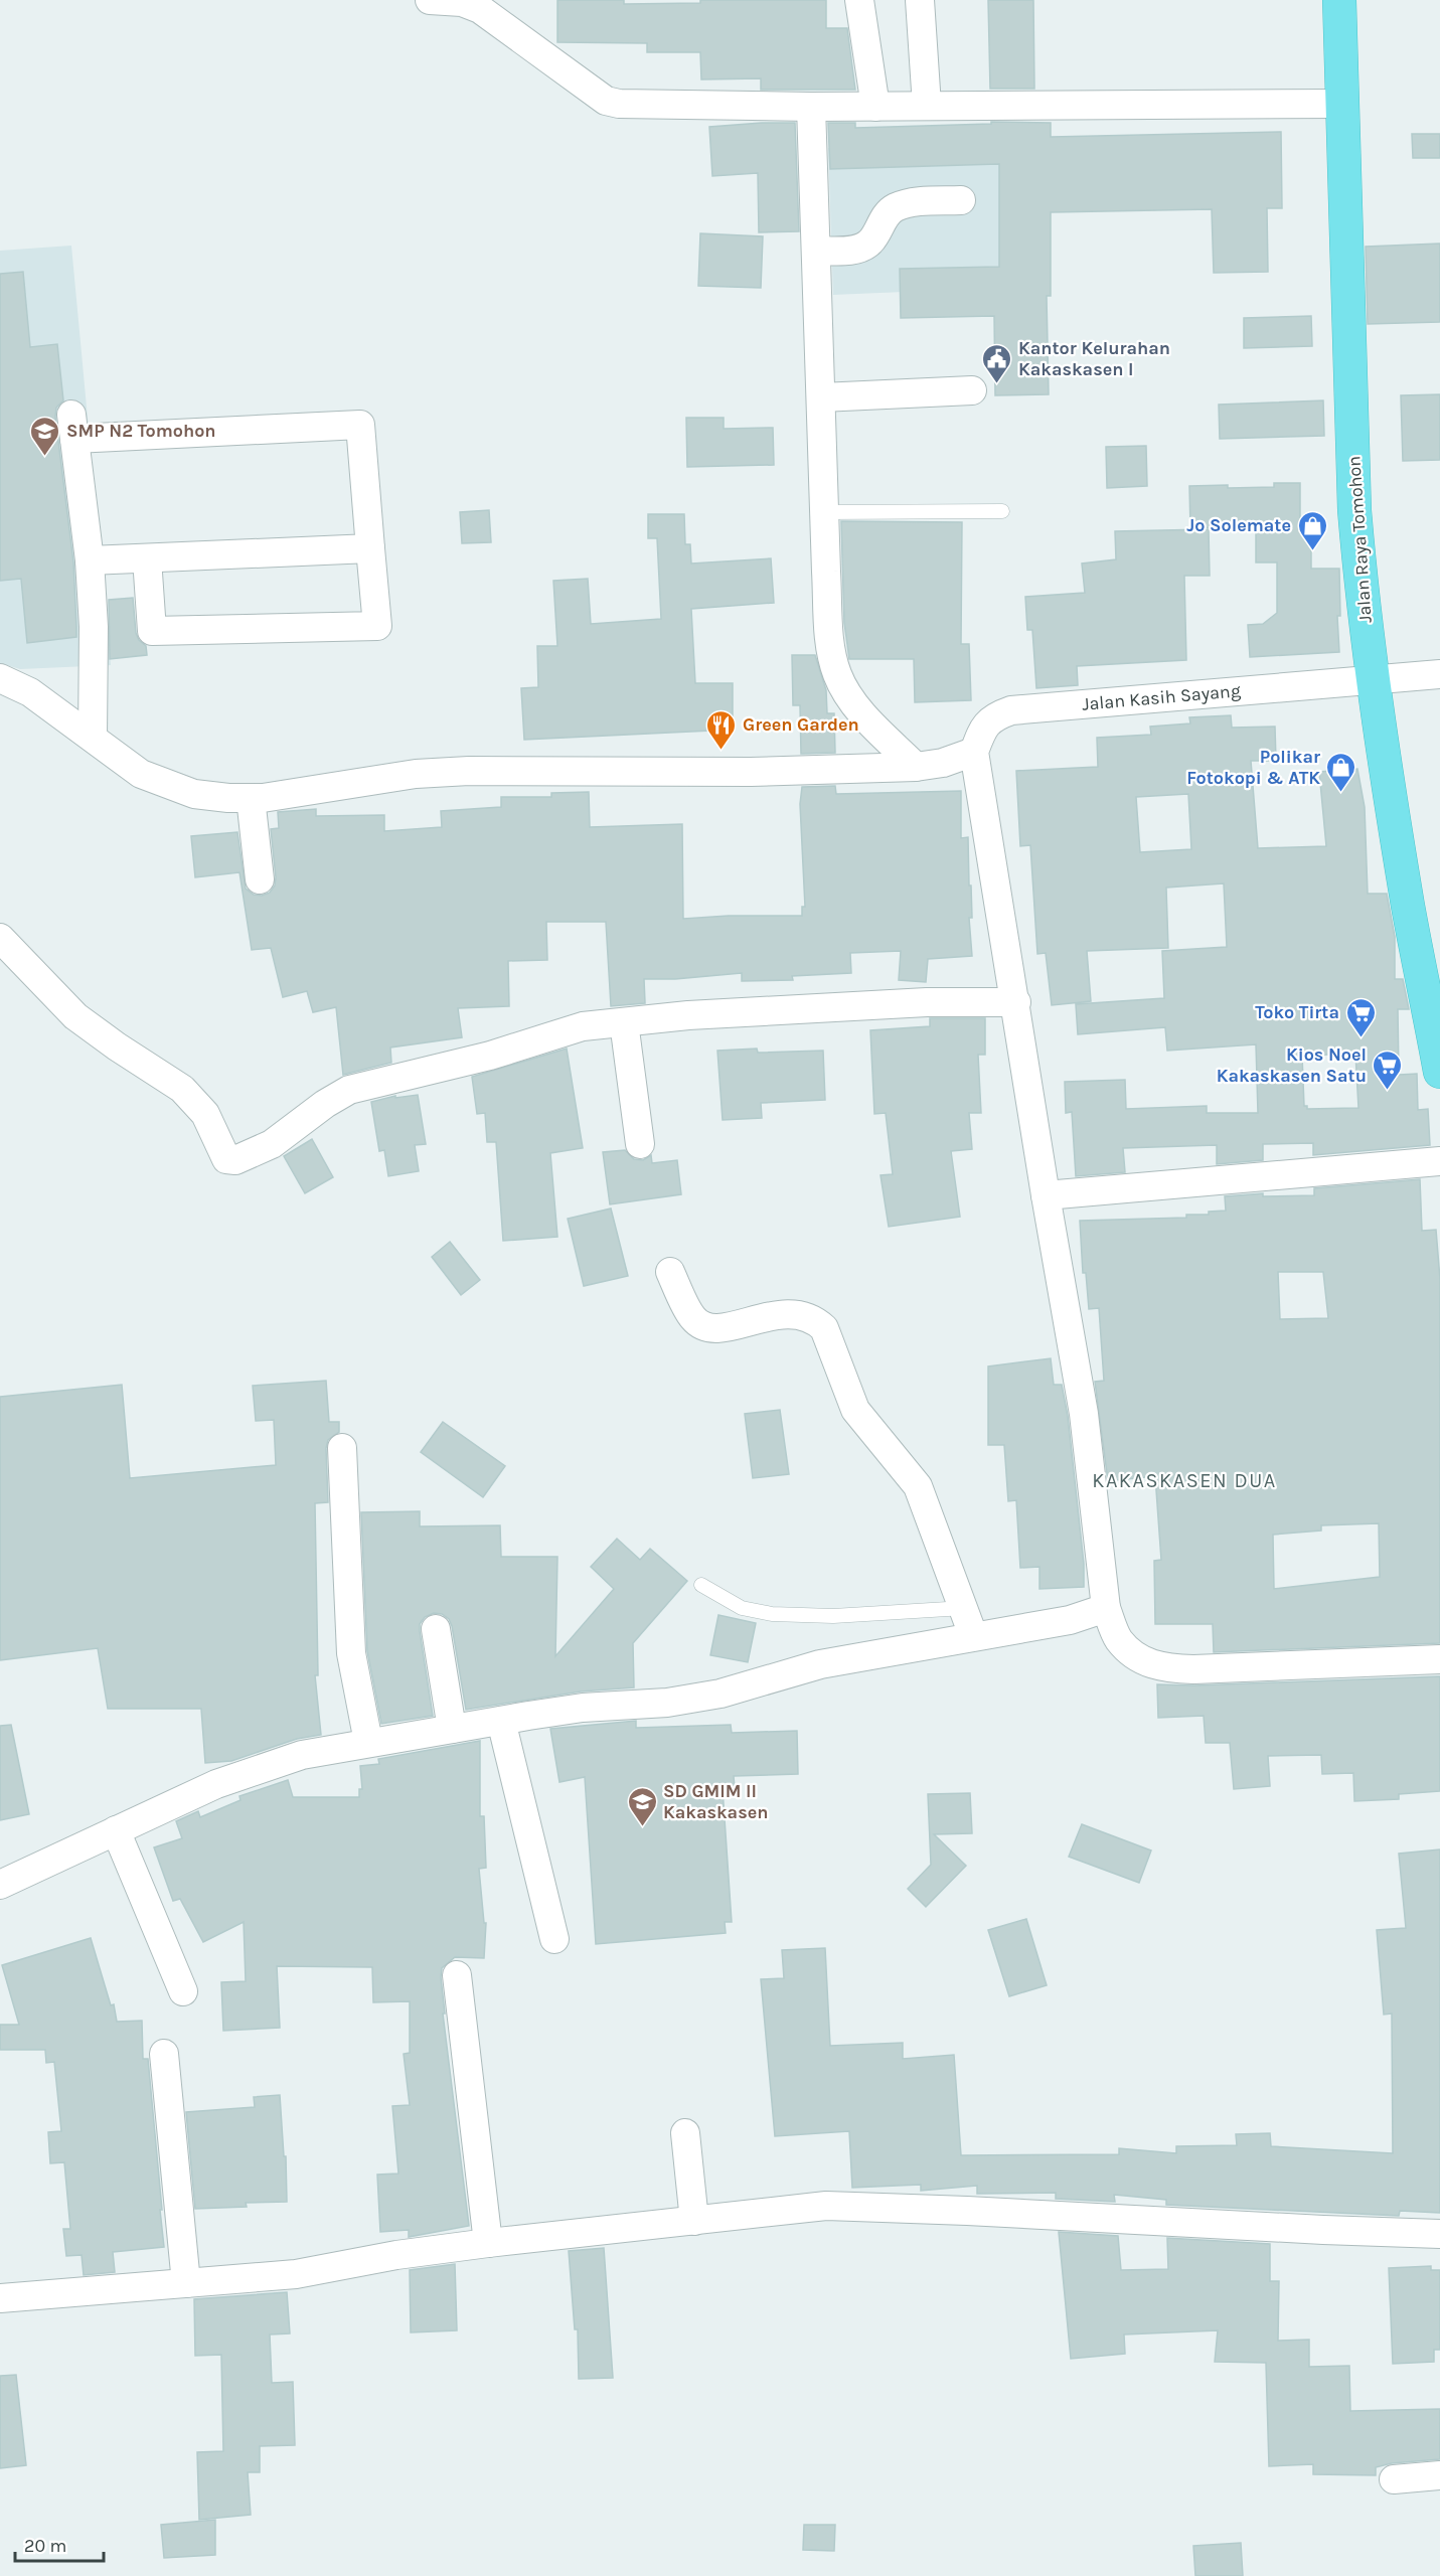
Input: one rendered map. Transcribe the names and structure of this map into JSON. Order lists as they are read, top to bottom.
{
  "streets": {
    "highway": ["Jalan Raya Tomohon"],
    "street": ["Jalan Kasih Sayang"]
  },
  "crossings": [
    ["Jalan Raya Tomohon", "Jalan Kasih Sayang"]
  ],
  "districts": ["KAKASKASEN DUA"],
  "places": {
    "public building": ["Kantor Kelurahan Kakaskasen I"],
    "school or university": ["SMP N2 Tomohon", "SD GMIM II Kakaskasen"],
    "shop": ["Jo Solemate", "Polikar Fotokopi & ATK"],
    "restaurant": ["Green Garden"],
    "supermarket": ["Toko Tirta", "Kios Noel Kakaskasen Satu"]
  },
  "scale_bar": "20 m"
}
